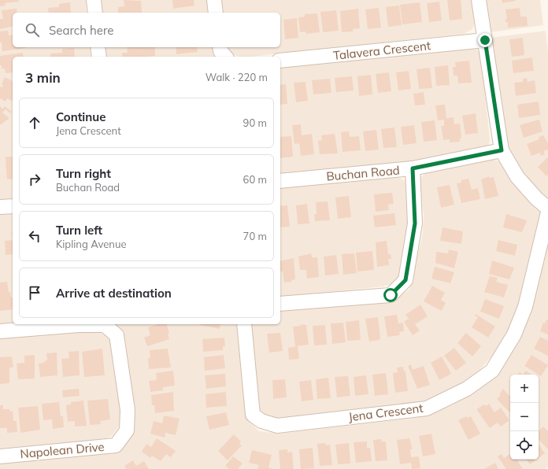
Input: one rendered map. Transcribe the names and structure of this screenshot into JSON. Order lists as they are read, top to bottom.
{
  "streets": {
    "street": [
      "Talavera Crescent",
      "Buchan Road",
      "Jena Crescent",
      "Napolean Drive"
    ]
  },
  "page": {
    "search": "Search here",
    "heading": ["3 min", "Walk · 220 m"],
    "list": [
      ["Continue", "Jena Crescent", "90 m"],
      ["Turn right", "Buchan Road", "60 m"],
      ["Turn left", "Kipling Avenue", "70 m"],
      "Arrive at destination"
    ],
    "map_buttons": ["+", "−"]
  }
}
